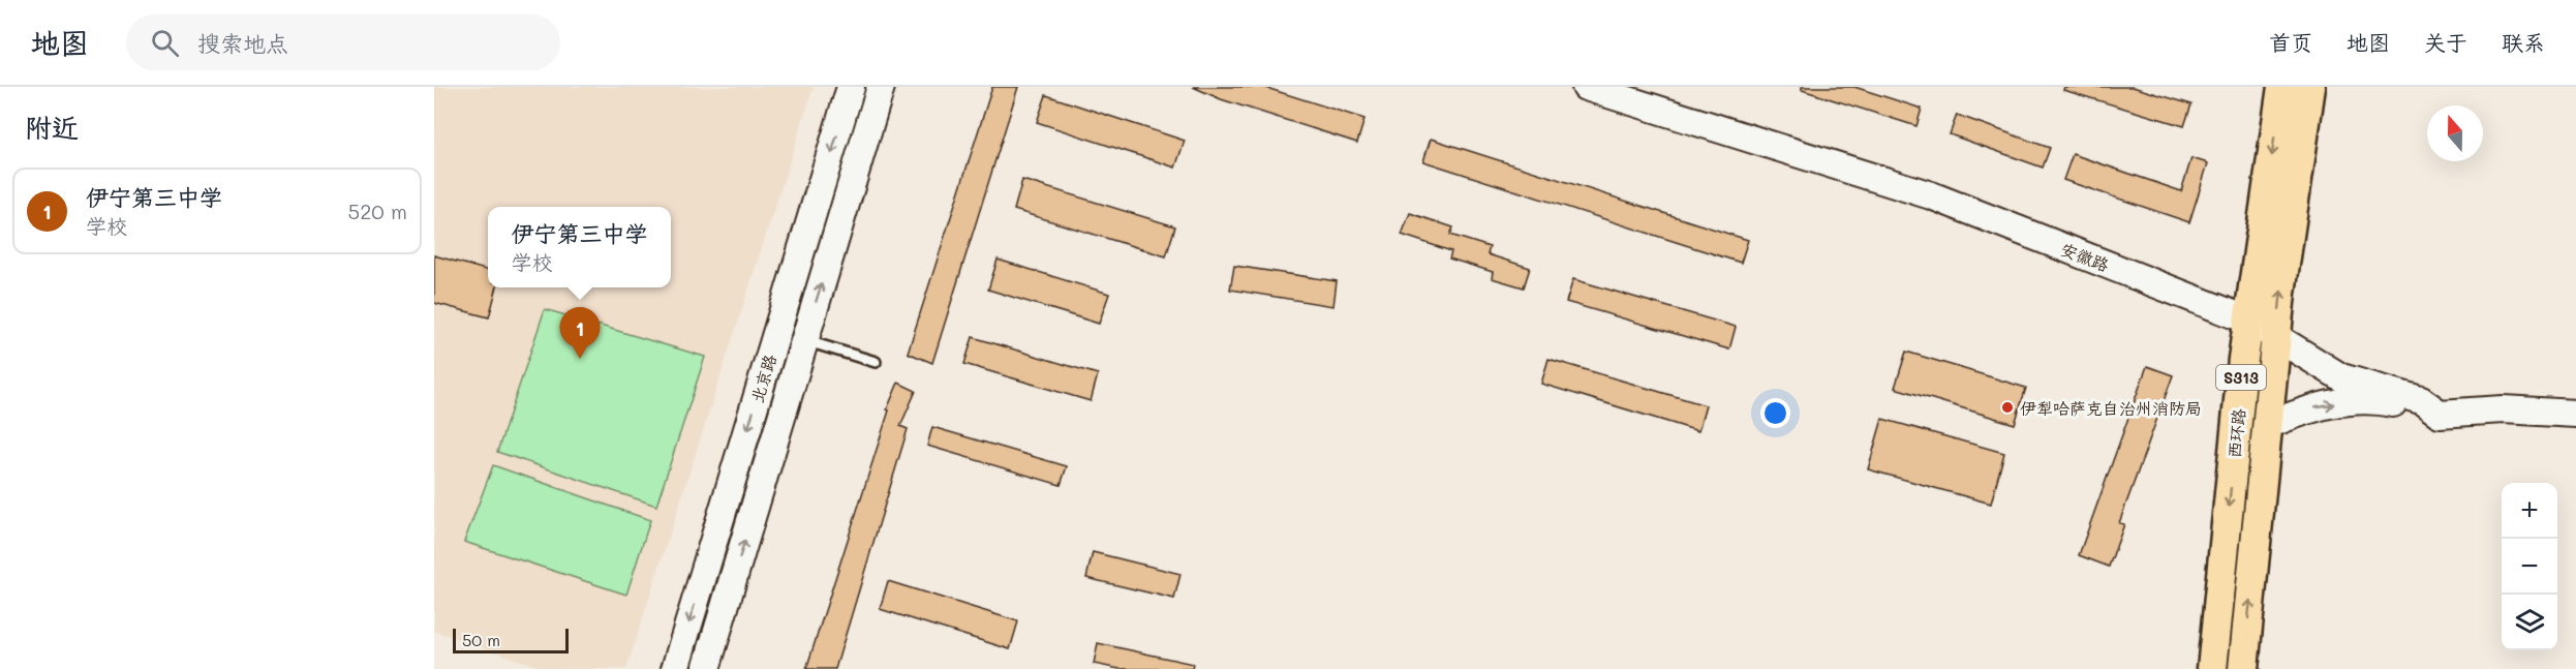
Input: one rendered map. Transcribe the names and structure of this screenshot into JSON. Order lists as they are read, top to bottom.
{
  "streets": {
    "main road": ["S313", "西环路"],
    "street": ["安徽路", "北京路"]
  },
  "crossings": [
    ["安徽路", "西环路"]
  ],
  "places": ["伊犁哈萨克自治州消防局"],
  "scale_bar": "50 m",
  "north": "top",
  "page": {
    "header": "地图",
    "search": "搜索地点",
    "nav": [
      "首页",
      "地图",
      "关于",
      "联系"
    ],
    "heading": "附近",
    "list": [
      {
        "mark": "1",
        "name": "伊宁第三中学",
        "note": "学校",
        "value": "520 m"
      }
    ],
    "popup": ["伊宁第三中学", "学校"],
    "pins": "1",
    "map_buttons": ["+", "−"],
    "scale": "50 m"
  }
}
